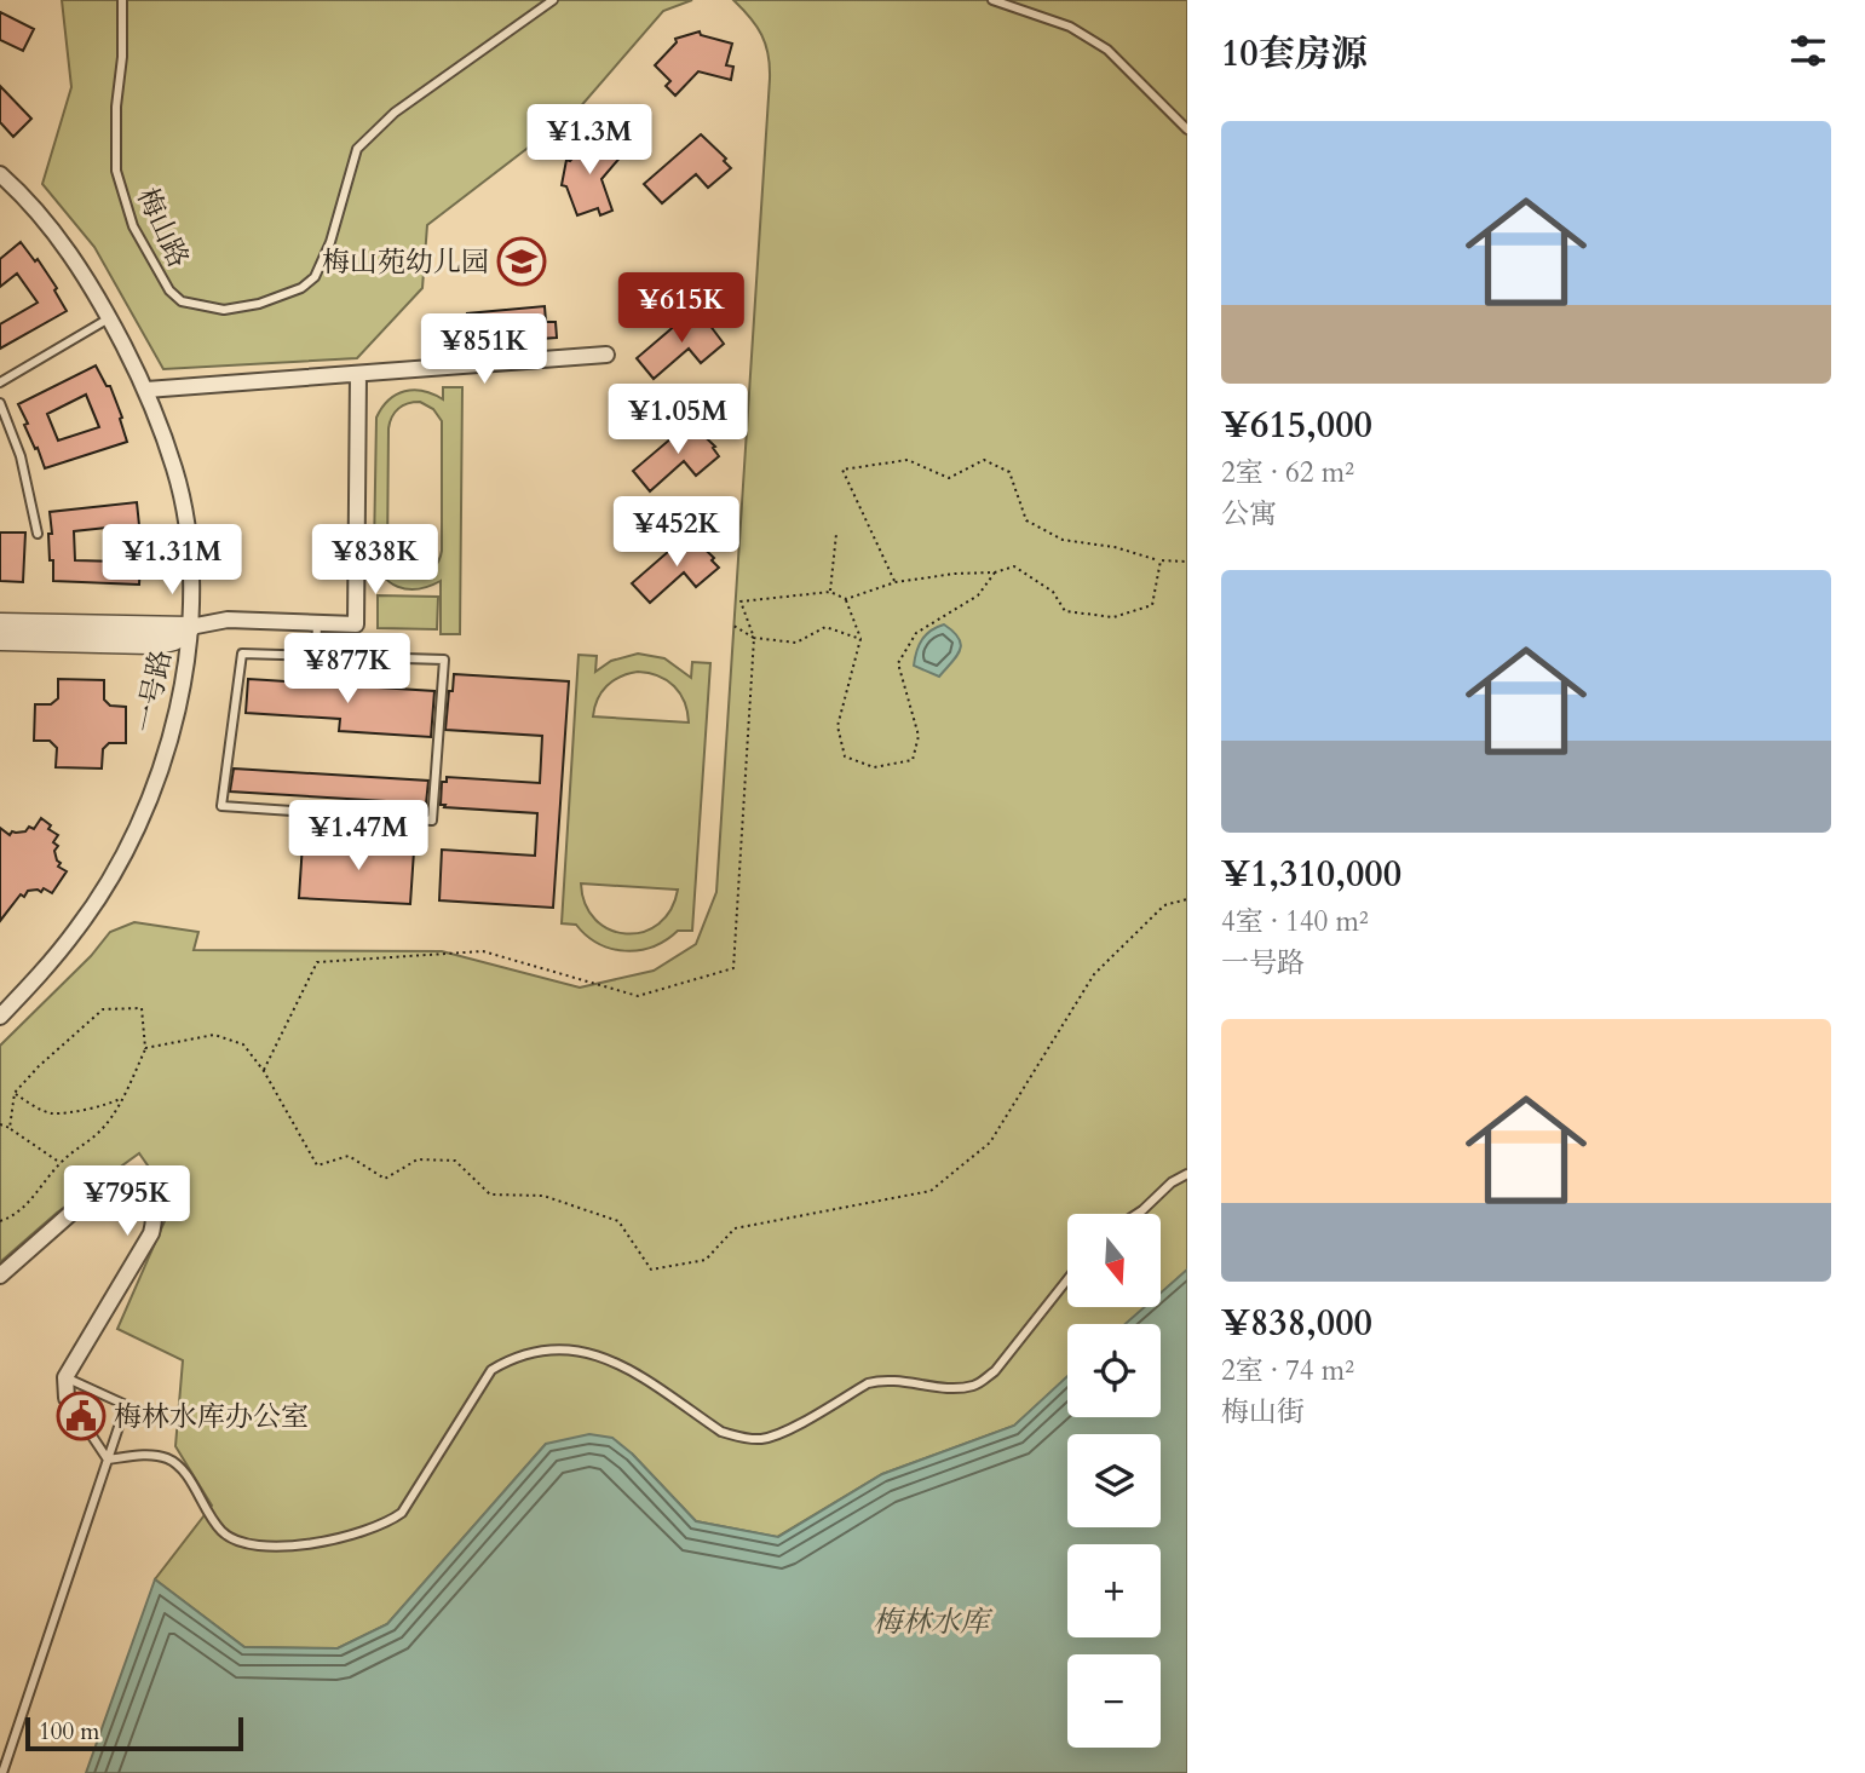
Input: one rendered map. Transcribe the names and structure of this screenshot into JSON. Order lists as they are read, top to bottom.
{
  "streets": {
    "street": ["一号路"],
    "lane": ["梅山路"]
  },
  "water": ["梅林水库"],
  "places": {
    "school or university": ["梅山苑幼儿园"],
    "public building": ["梅林水库办公室"]
  },
  "scale_bar": "100 m",
  "north": "bottom",
  "page": {
    "heading": "10套房源",
    "list": [
      {
        "name": "¥615,000",
        "note": "2室 · 62 m² · 公寓"
      },
      {
        "name": "¥1,310,000",
        "note": "4室 · 140 m² · 一号路"
      },
      {
        "name": "¥838,000",
        "note": "2室 · 74 m² · 梅山街"
      }
    ],
    "price": [
      "¥1.3M",
      "¥615K",
      "¥851K",
      "¥1.05M",
      "¥452K",
      "¥1.31M",
      "¥838K",
      "¥877K",
      "¥1.47M",
      "¥795K"
    ],
    "map_buttons": ["+", "−"],
    "scale": "100 m"
  }
}
